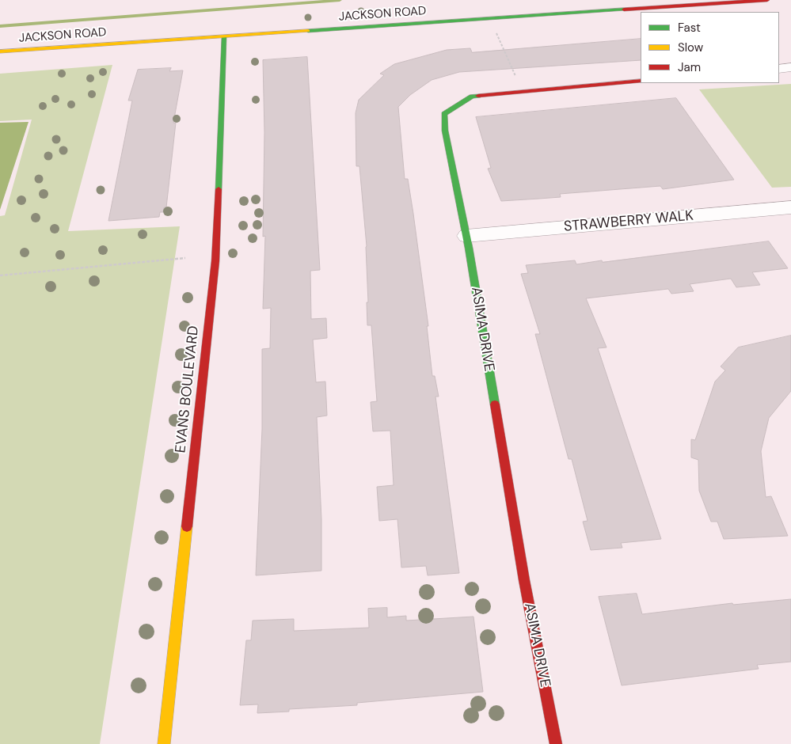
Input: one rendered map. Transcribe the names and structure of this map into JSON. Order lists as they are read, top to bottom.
{
  "streets": {
    "street": [
      "JACKSON ROAD",
      "STRAWBERRY WALK",
      "ASIMA DRIVE",
      "EVANS BOULEVARD"
    ]
  },
  "crossings": [
    ["JACKSON ROAD", "EVANS BOULEVARD"],
    ["STRAWBERRY WALK", "ASIMA DRIVE"]
  ],
  "legend": ["Fast", "Slow", "Jam"]
}
